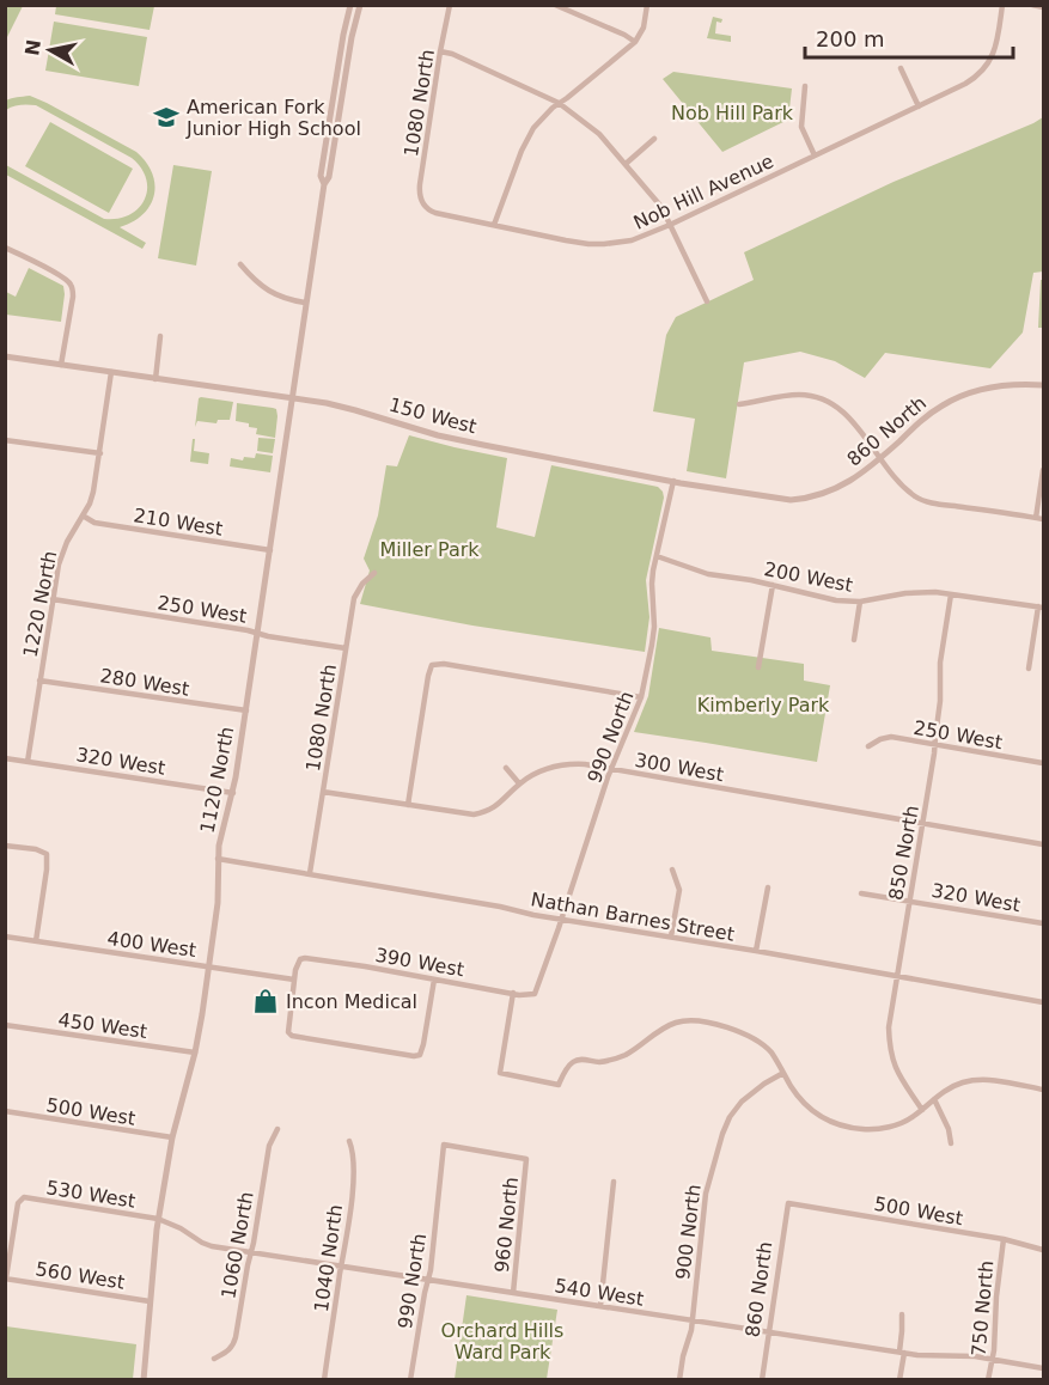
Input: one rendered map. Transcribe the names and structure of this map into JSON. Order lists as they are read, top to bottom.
{
  "streets": {
    "street": [
      "1080 North",
      "Nob Hill Avenue",
      "150 West",
      "860 North",
      "210 West",
      "200 West",
      "1220 North",
      "250 West",
      "280 West",
      "990 North",
      "320 West",
      "300 West",
      "1120 North",
      "850 North",
      "Nathan Barnes Street",
      "400 West",
      "390 West",
      "450 West",
      "500 West",
      "530 West",
      "960 North",
      "900 North",
      "1060 North",
      "1040 North",
      "560 West",
      "540 West",
      "750 North"
    ]
  },
  "crossings": [
    ["1080 North", "Nob Hill Avenue"],
    ["1080 North", "250 West"],
    ["1080 North", "300 West"],
    ["1080 North", "Nathan Barnes Street"],
    ["150 West", "860 North"],
    ["150 West", "1220 North"],
    ["150 West", "990 North"],
    ["150 West", "1120 North"],
    ["860 North", "500 West"],
    ["860 North", "540 West"],
    ["210 West", "1220 North"],
    ["210 West", "1120 North"],
    ["200 West", "990 North"],
    ["200 West", "850 North"],
    ["1220 North", "250 West"],
    ["1220 North", "280 West"],
    ["1220 North", "320 West"],
    ["250 West", "1120 North"],
    ["250 West", "850 North"],
    ["280 West", "1120 North"],
    ["990 North", "300 West"],
    ["990 North", "Nathan Barnes Street"],
    ["990 North", "390 West"],
    ["990 North", "960 North"],
    ["990 North", "540 West"],
    ["320 West", "1120 North"],
    ["320 West", "850 North"],
    ["300 West", "850 North"],
    ["1120 North", "Nathan Barnes Street"],
    ["1120 North", "400 West"],
    ["1120 North", "450 West"],
    ["1120 North", "500 West"],
    ["1120 North", "530 West"],
    ["1120 North", "560 West"],
    ["1120 North", "540 West"],
    ["850 North", "Nathan Barnes Street"],
    ["400 West", "390 West"],
    ["500 West", "750 North"],
    ["530 West", "560 West"],
    ["530 West", "540 West"],
    ["960 North", "540 West"],
    ["900 North", "540 West"],
    ["1060 North", "540 West"],
    ["1040 North", "540 West"],
    ["540 West", "750 North"]
  ],
  "parks": [
    "Nob Hill Park",
    "Miller Park",
    "Kimberly Park",
    "Orchard Hills Ward Park"
  ],
  "places": {
    "school or university": ["American Fork Junior High School"],
    "shop": ["Incon Medical"]
  },
  "scale_bar": "200 m",
  "north": "left"
}
